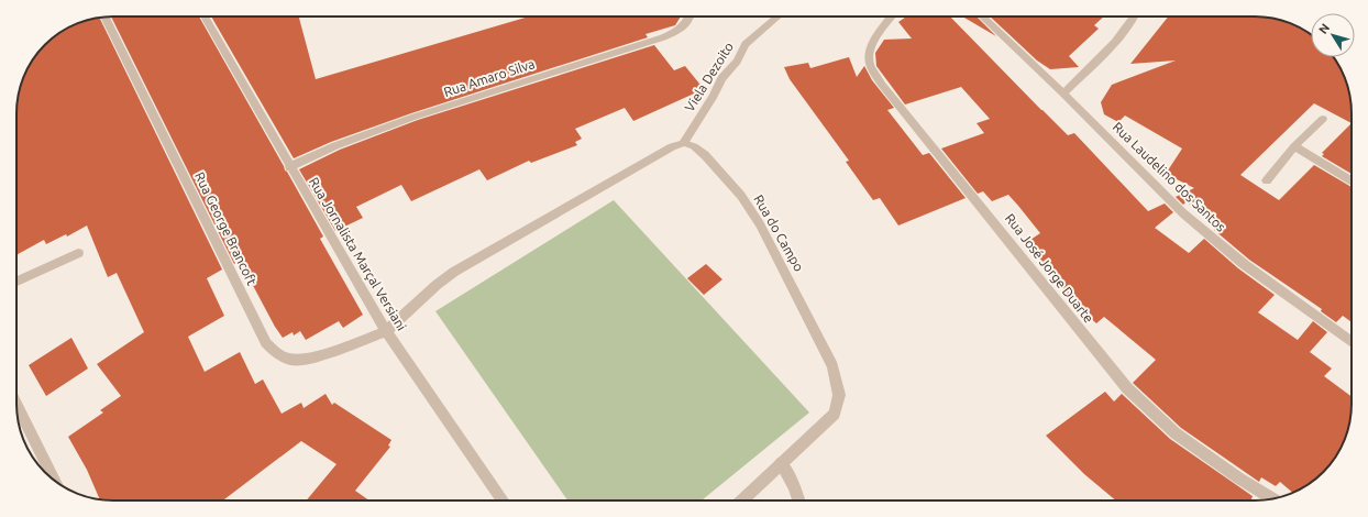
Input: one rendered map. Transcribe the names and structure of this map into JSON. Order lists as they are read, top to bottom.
{
  "streets": {
    "street": [
      "Viela Dezoito",
      "Rua Amaro Silva",
      "Rua Laudelino dos Santos",
      "Rua George Brancoft",
      "Rua do Campo",
      "Rua Jornalista Marçal Versiani",
      "Rua José Jorge Duarte"
    ]
  },
  "crossings": [
    ["Viela Dezoito", "Rua do Campo"],
    ["Rua Amaro Silva", "Rua Jornalista Marçal Versiani"],
    ["Rua George Brancoft", "Rua Jornalista Marçal Versiani"]
  ],
  "north": "top left"
}
